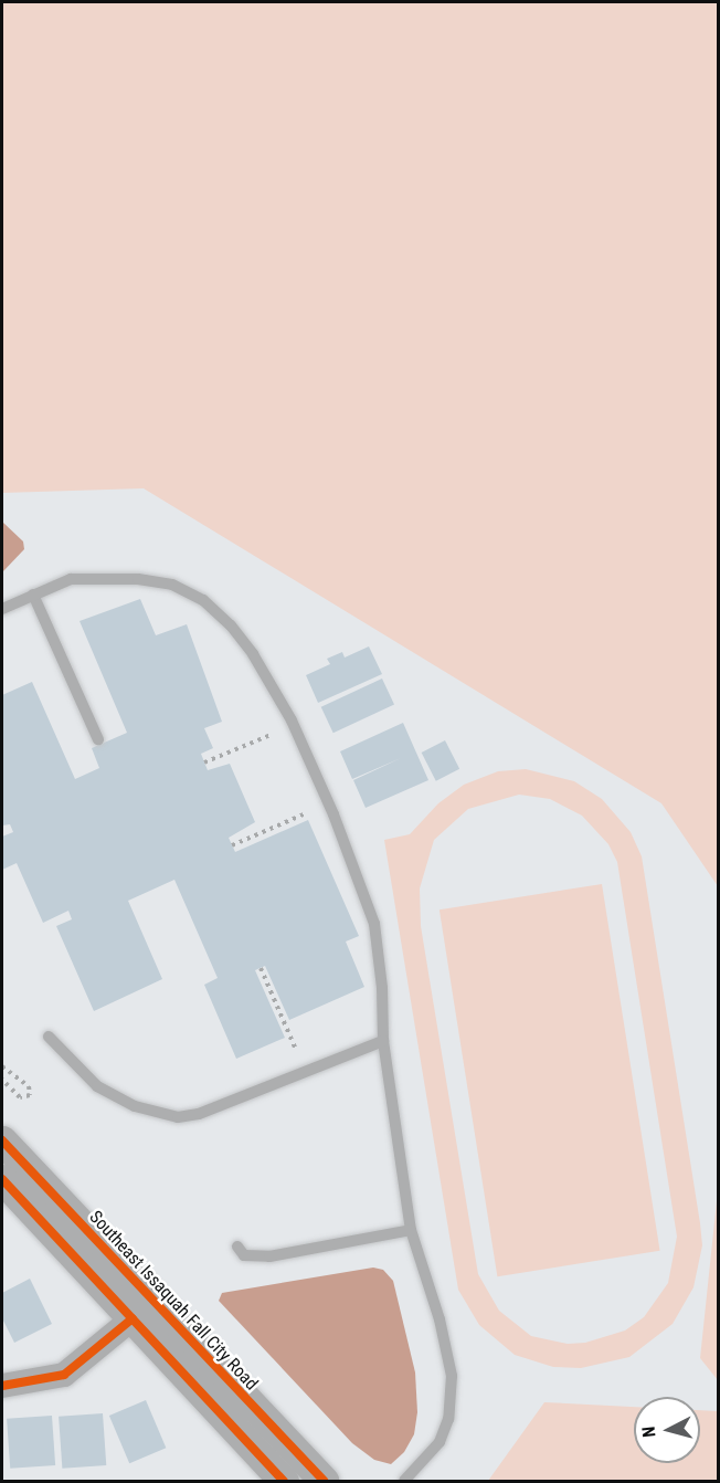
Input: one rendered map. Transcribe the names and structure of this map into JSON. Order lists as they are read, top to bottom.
{
  "streets": {
    "street": ["Southeast Issaquah Fall City Road"]
  },
  "north": "left"
}
